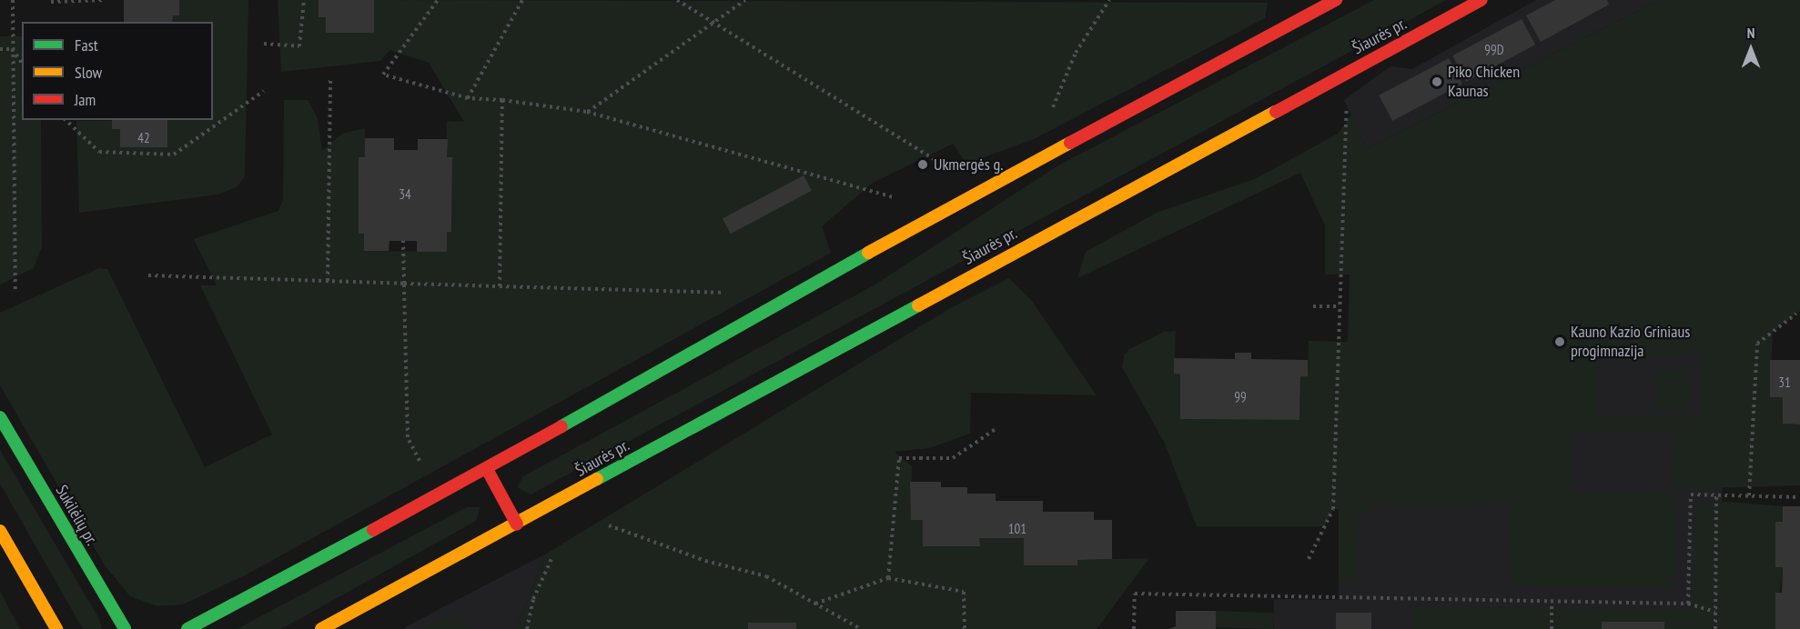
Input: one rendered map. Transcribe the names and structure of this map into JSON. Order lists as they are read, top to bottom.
{
  "streets": {
    "main road": ["Šiaurės pr.", "Sukilėlių pr."]
  },
  "places": ["Piko Chicken Kaunas", "Ukmergės g.", "Kauno Kazio Griniaus progimnazija"],
  "house_numbers": [
    "99D",
    "42",
    "34",
    "31",
    "99",
    "101"
  ],
  "legend": ["Fast", "Slow", "Jam"],
  "north": "top"
}
